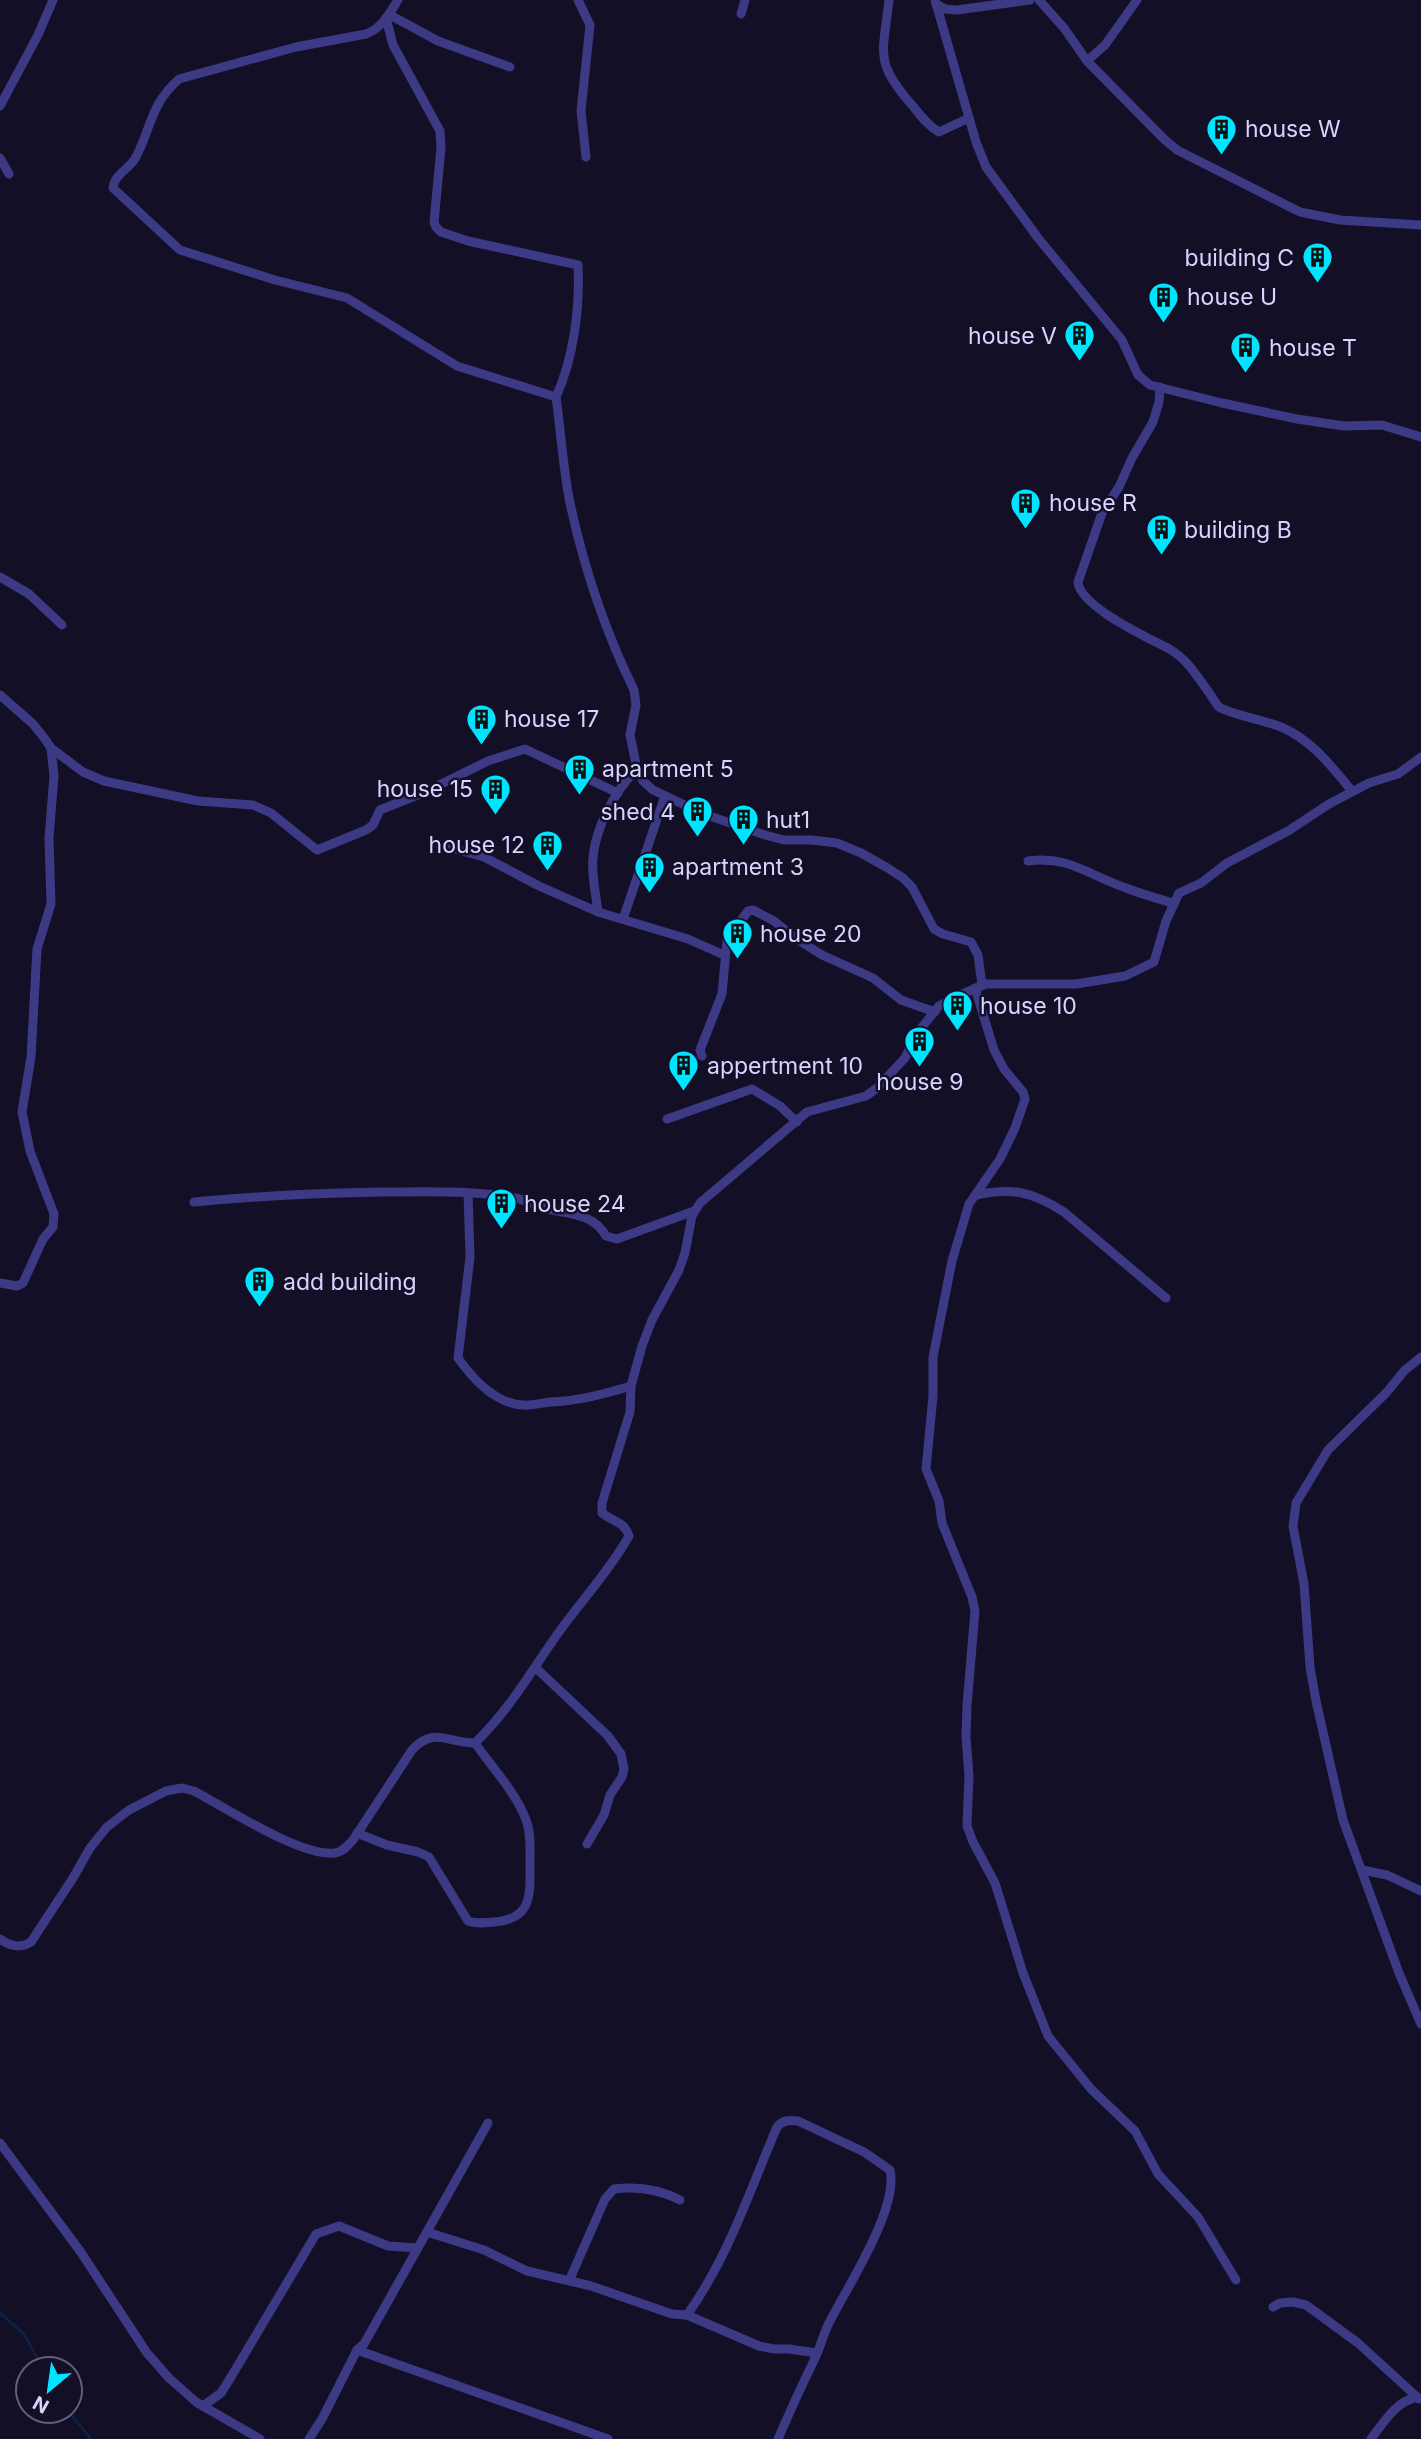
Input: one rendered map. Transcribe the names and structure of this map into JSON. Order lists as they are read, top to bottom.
{
  "places": {
    "building": [
      "house W",
      "building C",
      "house U",
      "house V",
      "house T",
      "house R",
      "building B",
      "house 17",
      "apartment 5",
      "house 15",
      "shed 4",
      "hut1",
      "house 12",
      "apartment 3",
      "house 20",
      "house 10",
      "house 9",
      "appertment 10",
      "house 24",
      "add building"
    ]
  },
  "north": "bottom left"
}
